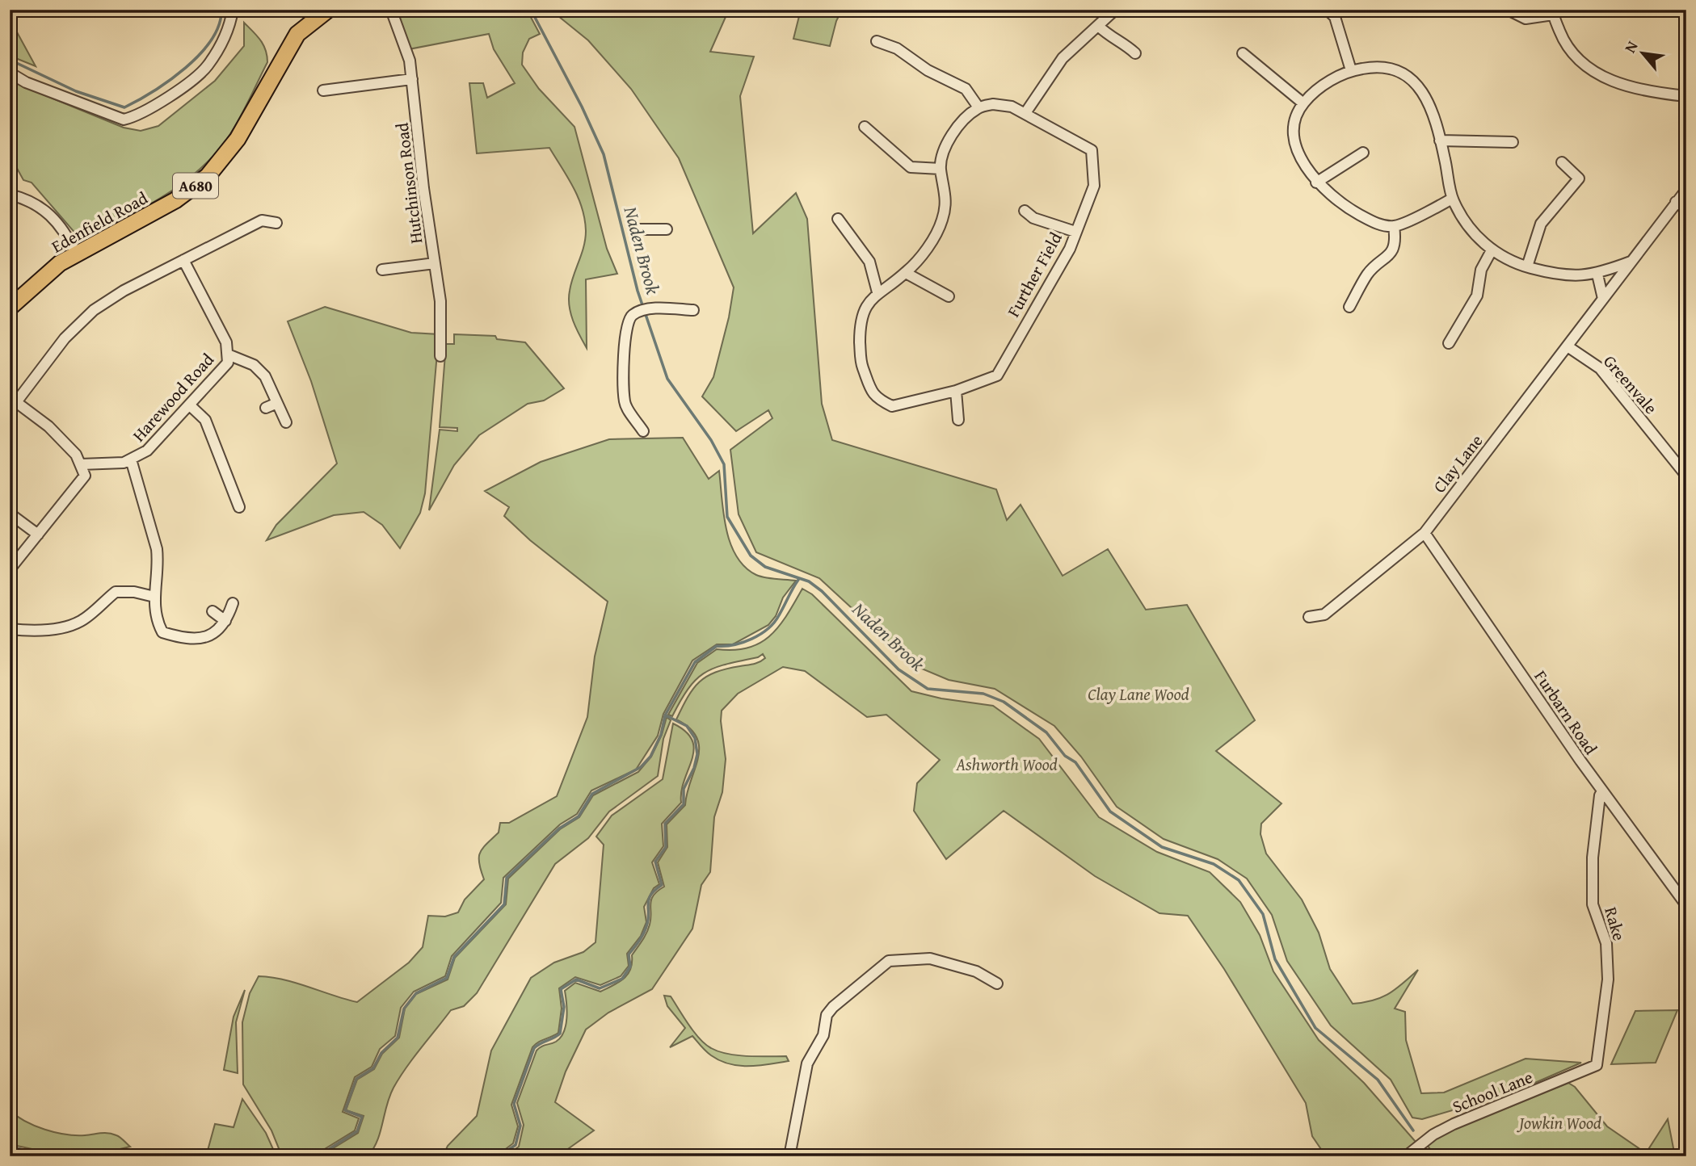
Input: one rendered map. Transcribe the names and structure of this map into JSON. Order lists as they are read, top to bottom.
{
  "streets": {
    "main road": ["A680", "Edenfield Road"],
    "street": [
      "Hutchinson Road",
      "Further Field",
      "Greenvale",
      "Harewood Road",
      "Clay Lane",
      "Furbarn Road",
      "Rake",
      "School Lane"
    ]
  },
  "crossings": [
    ["Greenvale", "Clay Lane"],
    ["Clay Lane", "Furbarn Road"],
    ["Furbarn Road", "Rake"],
    ["Rake", "School Lane"]
  ],
  "water": ["Naden Brook"],
  "parks": ["Clay Lane Wood", "Ashworth Wood", "Jowkin Wood"],
  "north": "top left"
}
